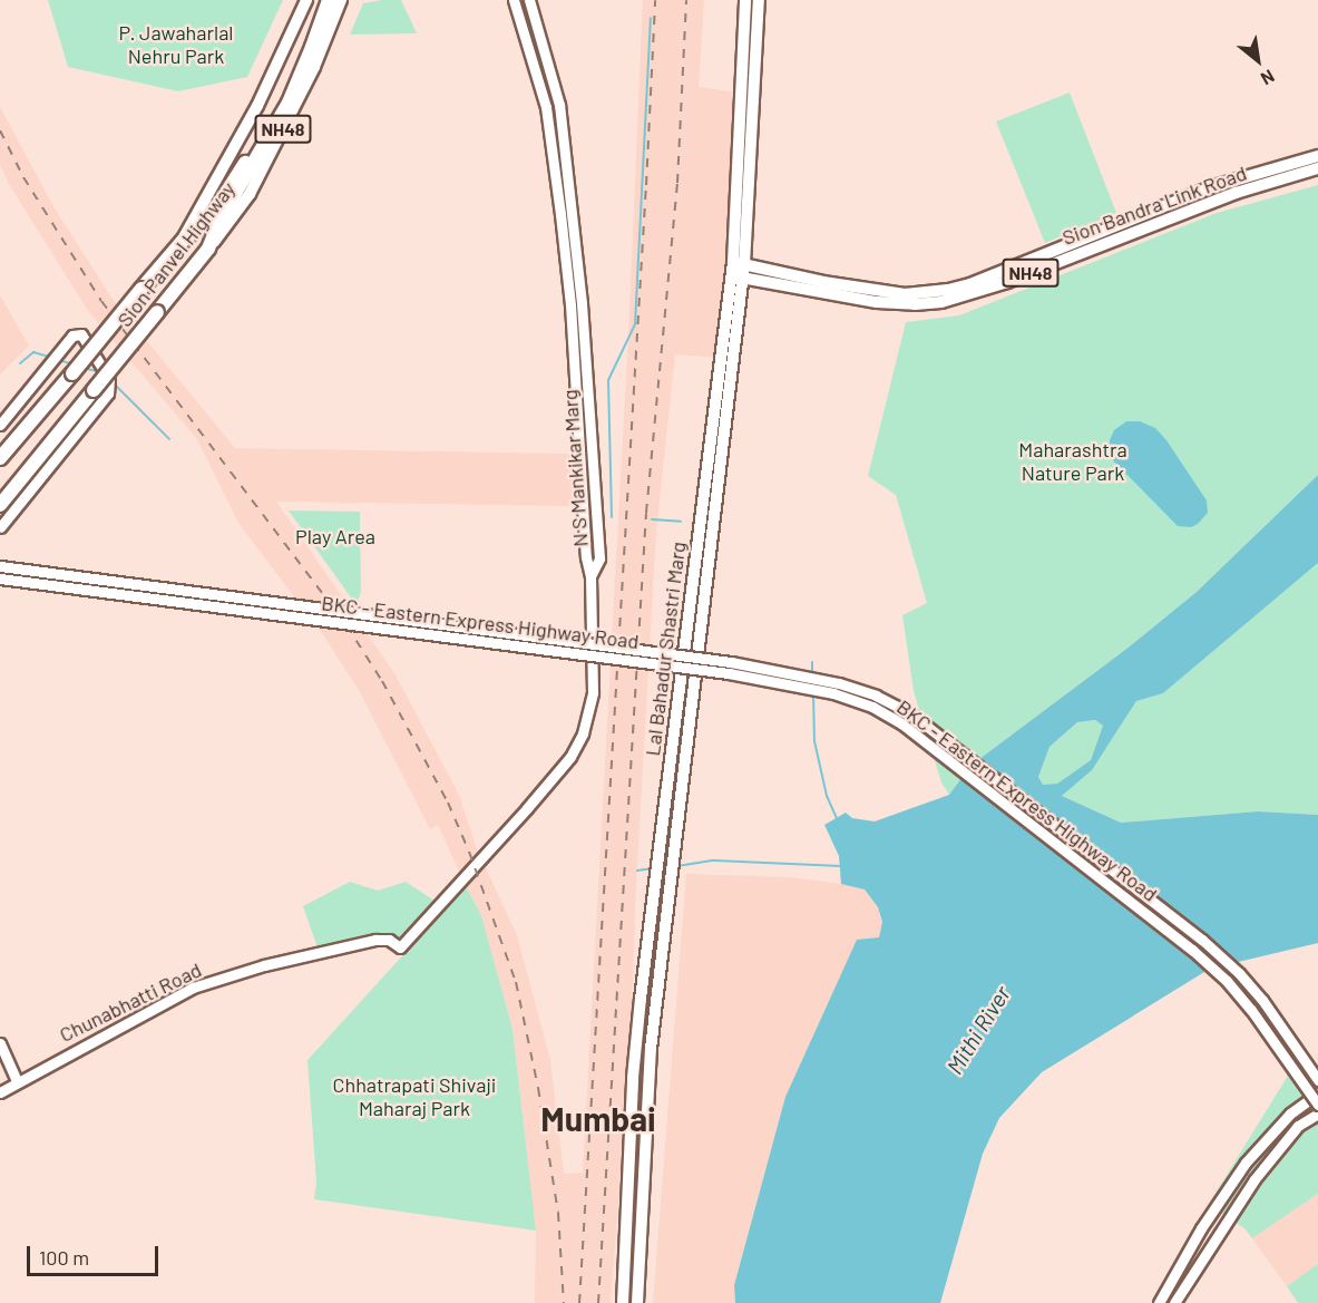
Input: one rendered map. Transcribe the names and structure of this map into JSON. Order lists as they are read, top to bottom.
{
  "streets": {
    "highway": ["Sion Panvel Highway"],
    "main road": [
      "NH48",
      "Sion Bandra Link Road",
      "N S Mankikar Marg",
      "BKC - Eastern Express Highway Road",
      "Lal Bahadur Shastri Marg",
      "Chunabhatti Road"
    ]
  },
  "crossings": [
    ["Sion Bandra Link Road", "Lal Bahadur Shastri Marg"],
    ["N S Mankikar Marg", "Chunabhatti Road"]
  ],
  "districts": ["Mumbai"],
  "water": ["Mithi River"],
  "parks": [
    "P. Jawaharlal Nehru Park",
    "Maharashtra Nature Park",
    "Play Area",
    "Chhatrapati Shivaji Maharaj Park"
  ],
  "scale_bar": "100 m",
  "north": "bottom right"
}
